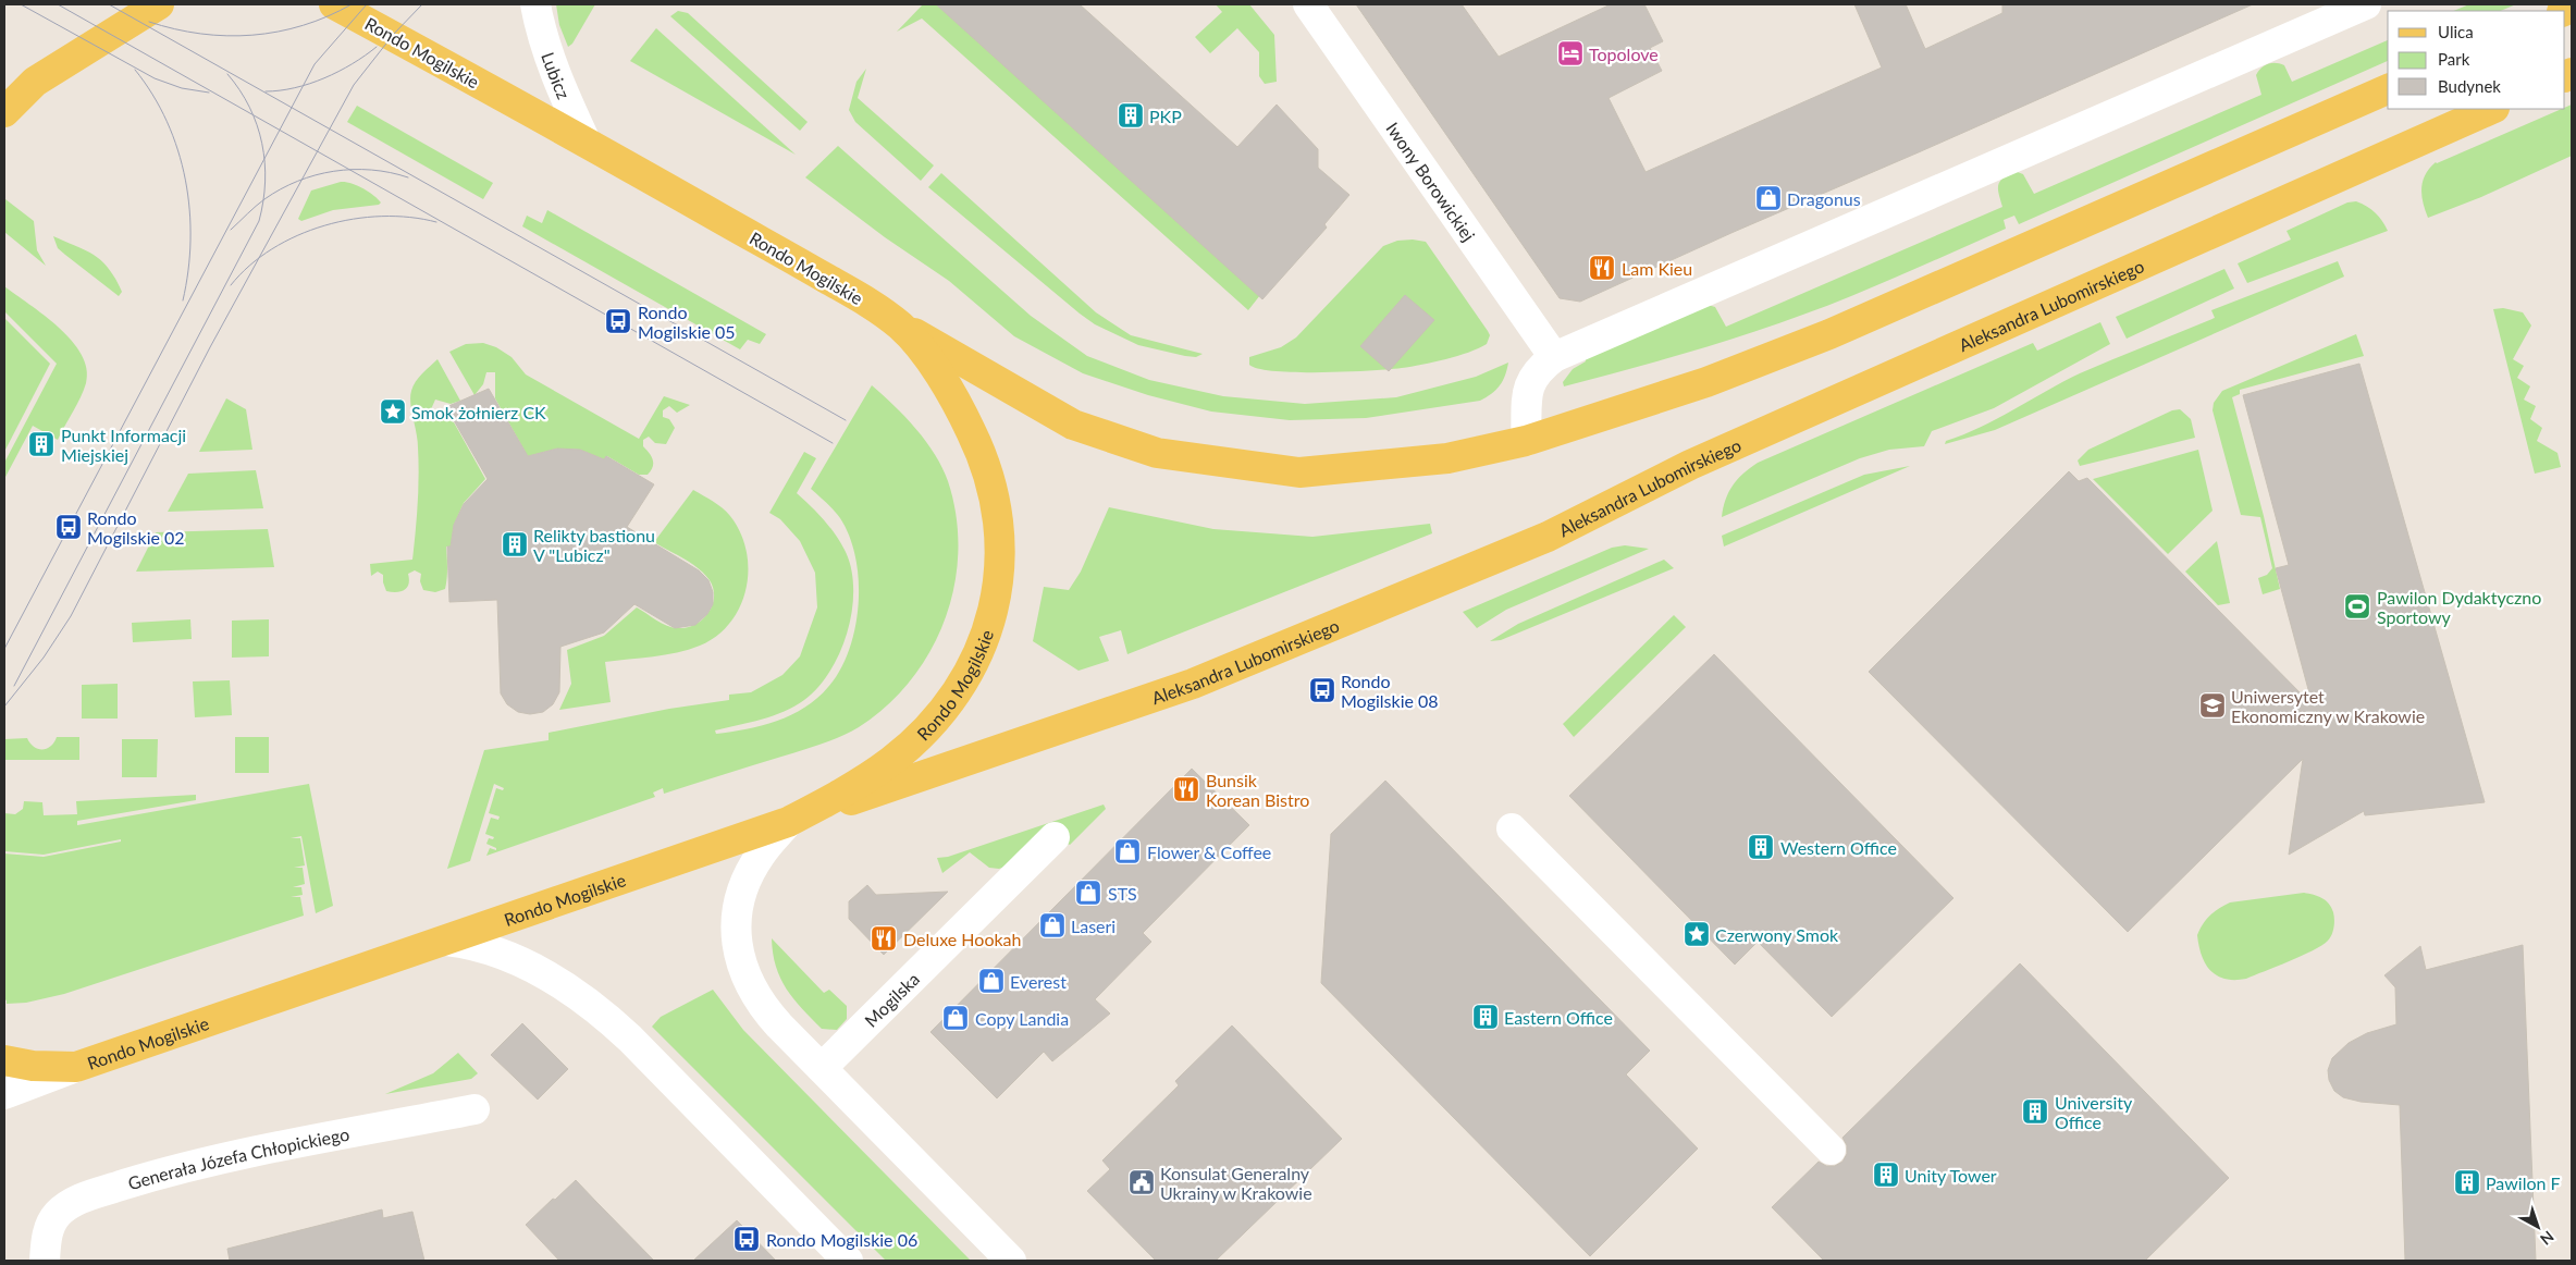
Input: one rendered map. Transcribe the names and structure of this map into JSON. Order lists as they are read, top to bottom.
{
  "streets": {
    "main road": ["Rondo Mogilskie", "Aleksandra Lubomirskiego"],
    "street": [
      "Lubicz",
      "Iwony Borowickiej",
      "Mogilska",
      "Generała Józefa Chłopickiego"
    ]
  },
  "crossings": [
    ["Rondo Mogilskie", "Lubicz"],
    ["Rondo Mogilskie", "Aleksandra Lubomirskiego"]
  ],
  "places": {
    "hotel": ["Topolove"],
    "building": [
      "PKP",
      "Punkt Informacji Miejskiej",
      "Relikty bastionu V \"Lubicz\"",
      "Western Office",
      "Eastern Office",
      "University Office",
      "Unity Tower",
      "Pawilon F"
    ],
    "shop": [
      "Dragonus",
      "Flower & Coffee",
      "STS",
      "Laseri",
      "Everest",
      "Copy Landia"
    ],
    "restaurant": ["Lam Kieu", "Bunsik Korean Bistro", "Deluxe Hookah"],
    "bus stop": [
      "Rondo Mogilskie 05",
      "Rondo Mogilskie 02",
      "Rondo Mogilskie 08",
      "Rondo Mogilskie 06"
    ],
    "place": ["Smok żołnierz CK", "Czerwony Smok"],
    "sports": ["Pawilon Dydaktyczno Sportowy"],
    "school or university": ["Uniwersytet Ekonomiczny w Krakowie"],
    "public building": ["Konsulat Generalny Ukrainy w Krakowie"]
  },
  "legend": ["Ulica", "Park", "Budynek"],
  "north": "bottom right"
}
